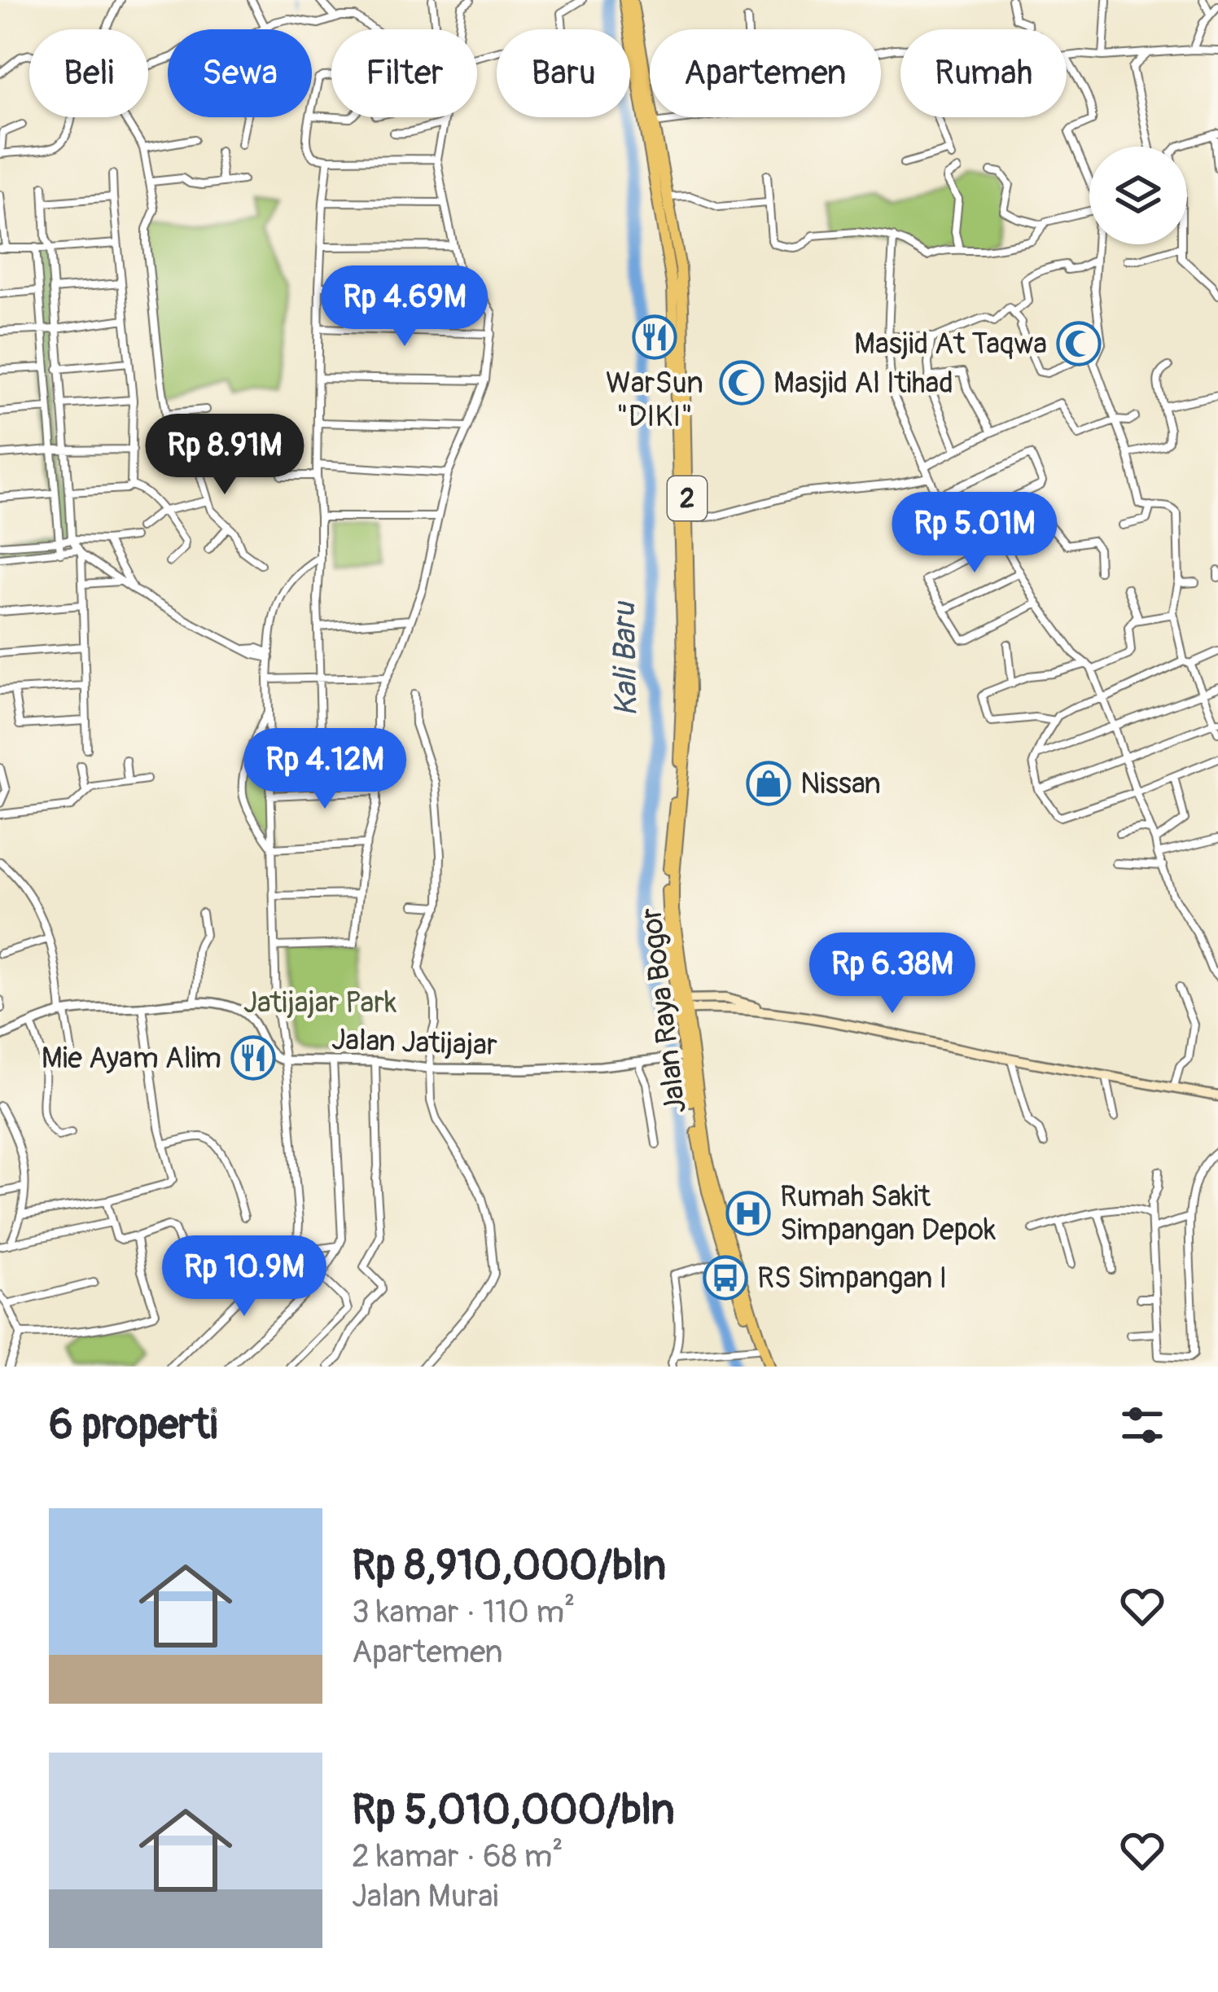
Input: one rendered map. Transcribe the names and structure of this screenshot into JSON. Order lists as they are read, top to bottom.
{
  "streets": {
    "highway": ["2", "Jalan Raya Bogor"],
    "street": ["Jalan Jatijajar"]
  },
  "crossings": [
    ["Jalan Raya Bogor", "Jalan Jatijajar"]
  ],
  "water": ["Kali Baru"],
  "parks": ["Jatijajar Park"],
  "places": {
    "restaurant": ["WarSun \"DIKI\"", "Mie Ayam Alim"],
    "mosque": ["Masjid At Taqwa", "Masjid Al Itihad"],
    "shop": ["Nissan"],
    "hospital": ["Rumah Sakit Simpangan Depok"],
    "bus stop": ["RS Simpangan I"]
  },
  "page": {
    "chip": [
      "Beli",
      "Sewa",
      "Filter",
      "Baru",
      "Apartemen",
      "Rumah"
    ],
    "price": [
      "Rp 4.69M",
      "Rp 8.91M",
      "Rp 5.01M",
      "Rp 4.12M",
      "Rp 6.38M",
      "Rp 10.9M"
    ],
    "heading": "6 properti",
    "list": [
      {
        "name": "Rp 8,910,000/bln",
        "note": "3 kamar · 110 m² · Apartemen"
      },
      {
        "name": "Rp 5,010,000/bln",
        "note": "2 kamar · 68 m² · Jalan Murai"
      }
    ]
  }
}
